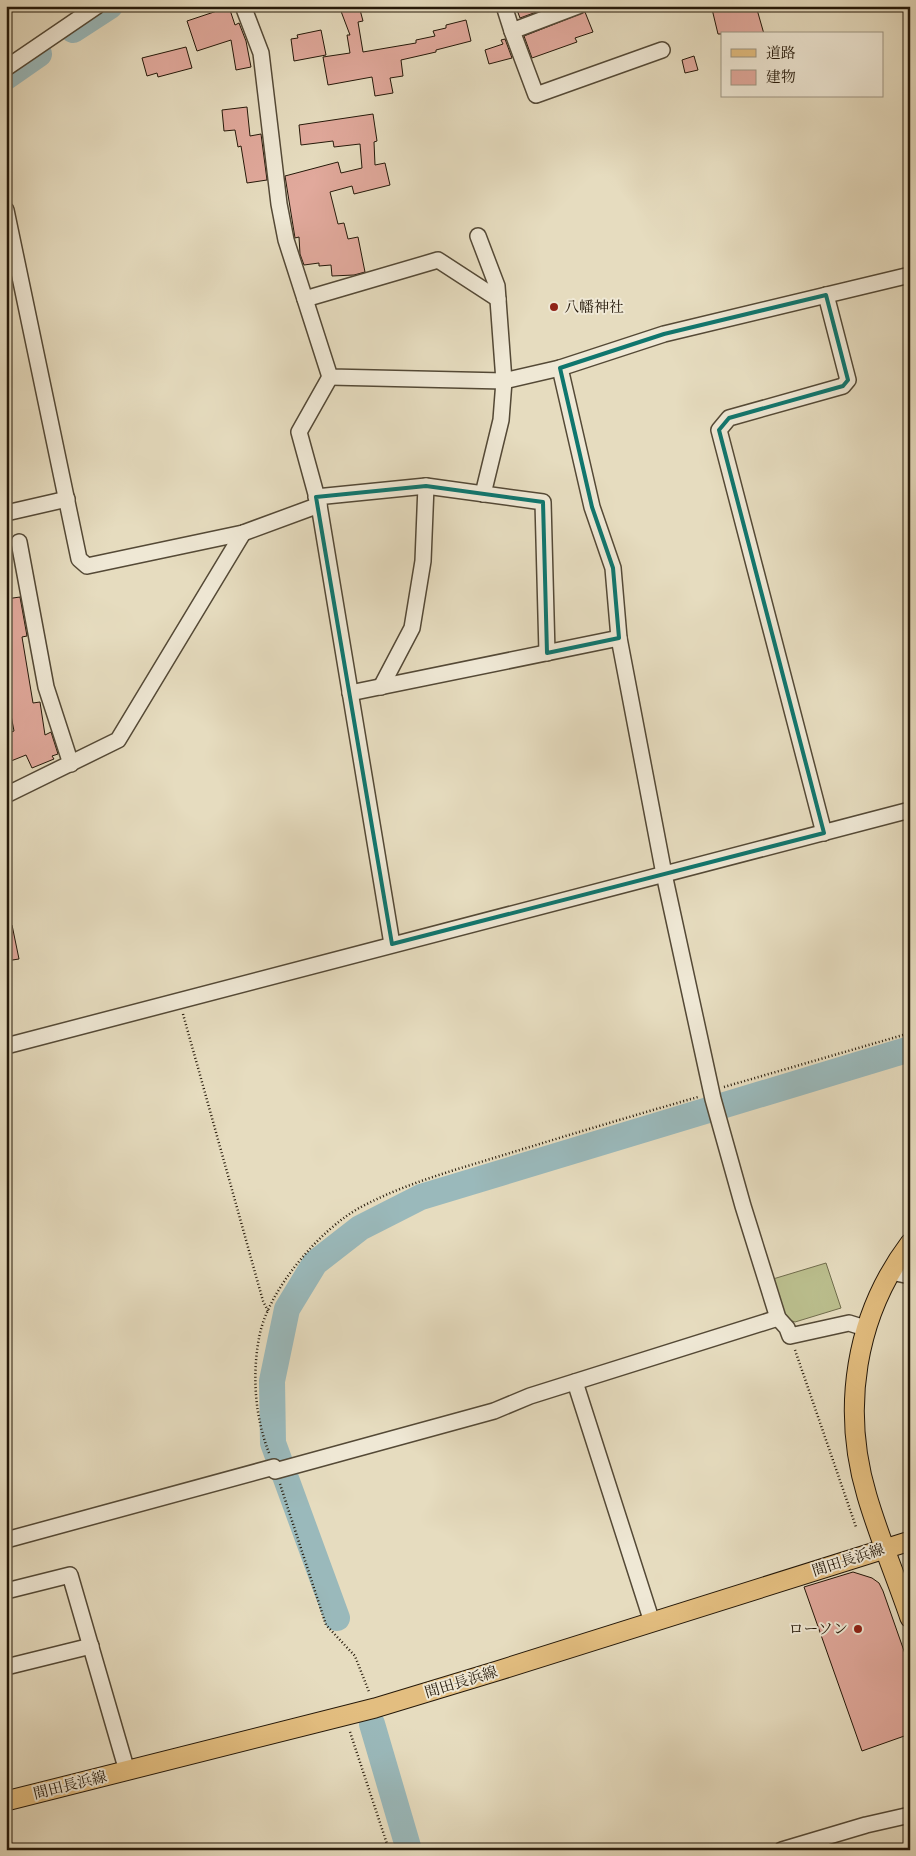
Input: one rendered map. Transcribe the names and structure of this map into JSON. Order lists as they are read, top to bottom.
{
  "streets": {
    "main road": ["間田長浜線"]
  },
  "places": ["八幡神社", "ローソン"],
  "legend": ["道路", "建物"]
}
